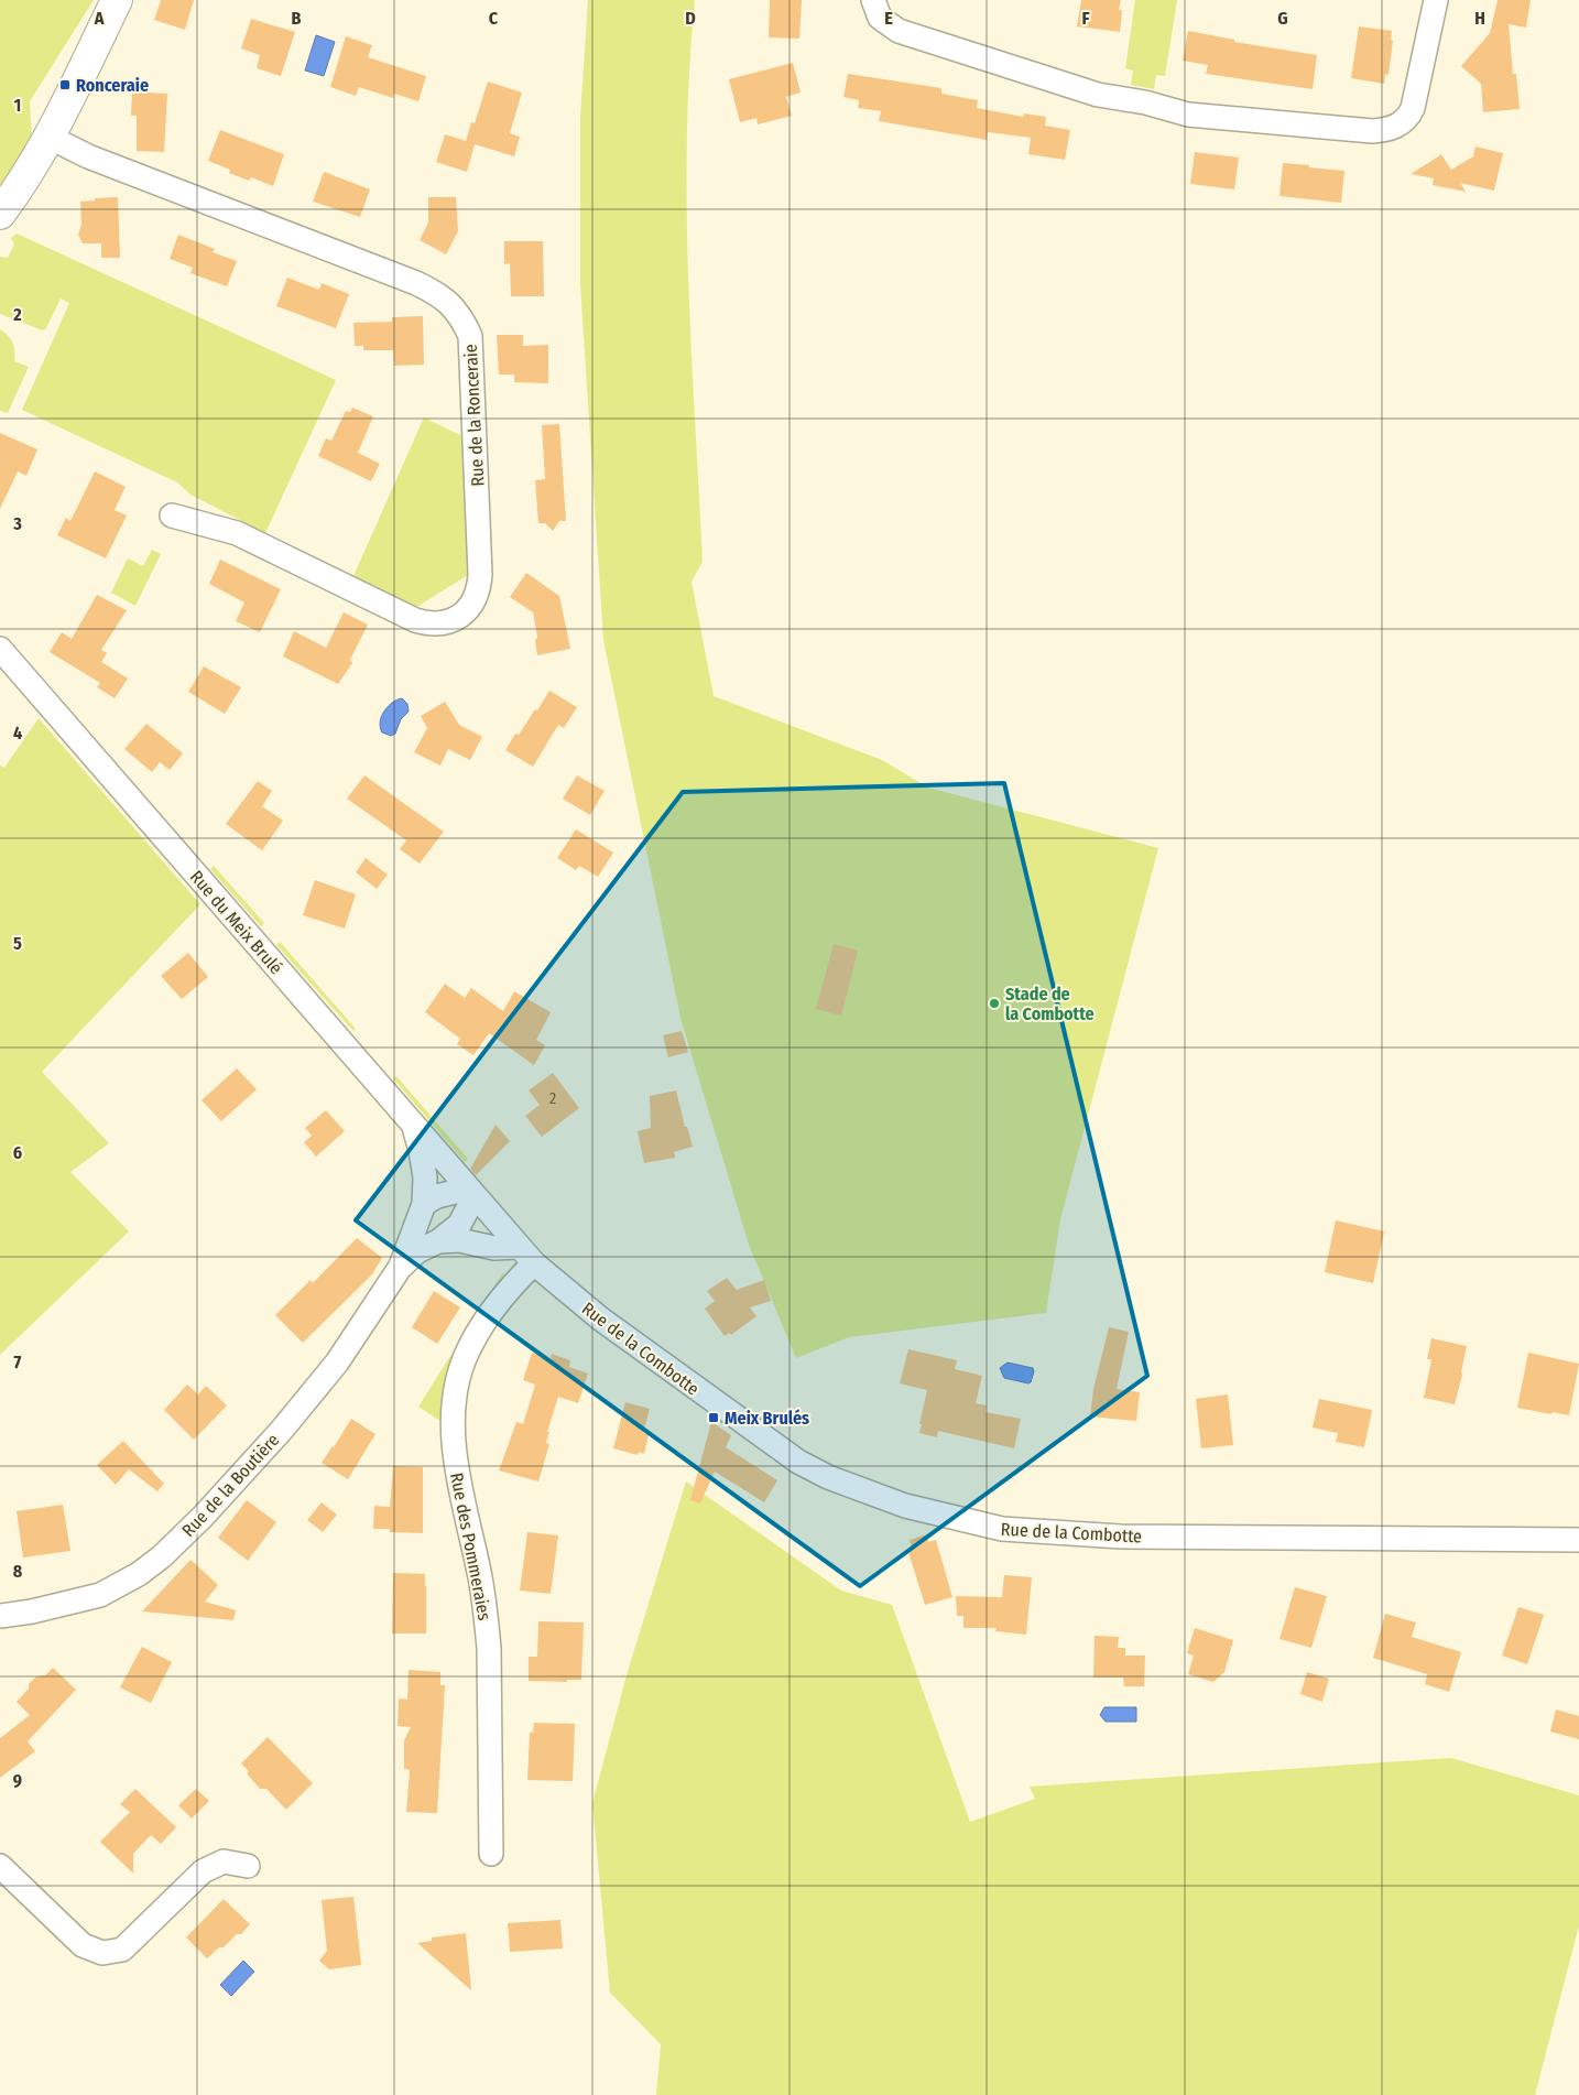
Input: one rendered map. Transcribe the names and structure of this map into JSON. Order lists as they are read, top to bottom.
{
  "streets": {
    "street": [
      "Rue de la Ronceraie",
      "Rue du Meix Brulé",
      "Rue de la Combotte",
      "Rue de la Boutière",
      "Rue des Pommeraies"
    ]
  },
  "crossings": [
    ["Rue du Meix Brulé", "Rue de la Combotte"],
    ["Rue du Meix Brulé", "Rue de la Boutière"],
    ["Rue de la Combotte", "Rue de la Boutière"],
    ["Rue de la Combotte", "Rue des Pommeraies"]
  ],
  "places": {
    "transit": ["Ronceraie", "Meix Brulés"],
    "other": ["Stade de la Combotte"]
  },
  "house_numbers": ["2"],
  "grid": {
    "columns": [
      "A",
      "B",
      "C",
      "D",
      "E",
      "F",
      "G",
      "H"
    ],
    "rows": [
      "1",
      "2",
      "3",
      "4",
      "5",
      "6",
      "7",
      "8",
      "9"
    ]
  }
}
